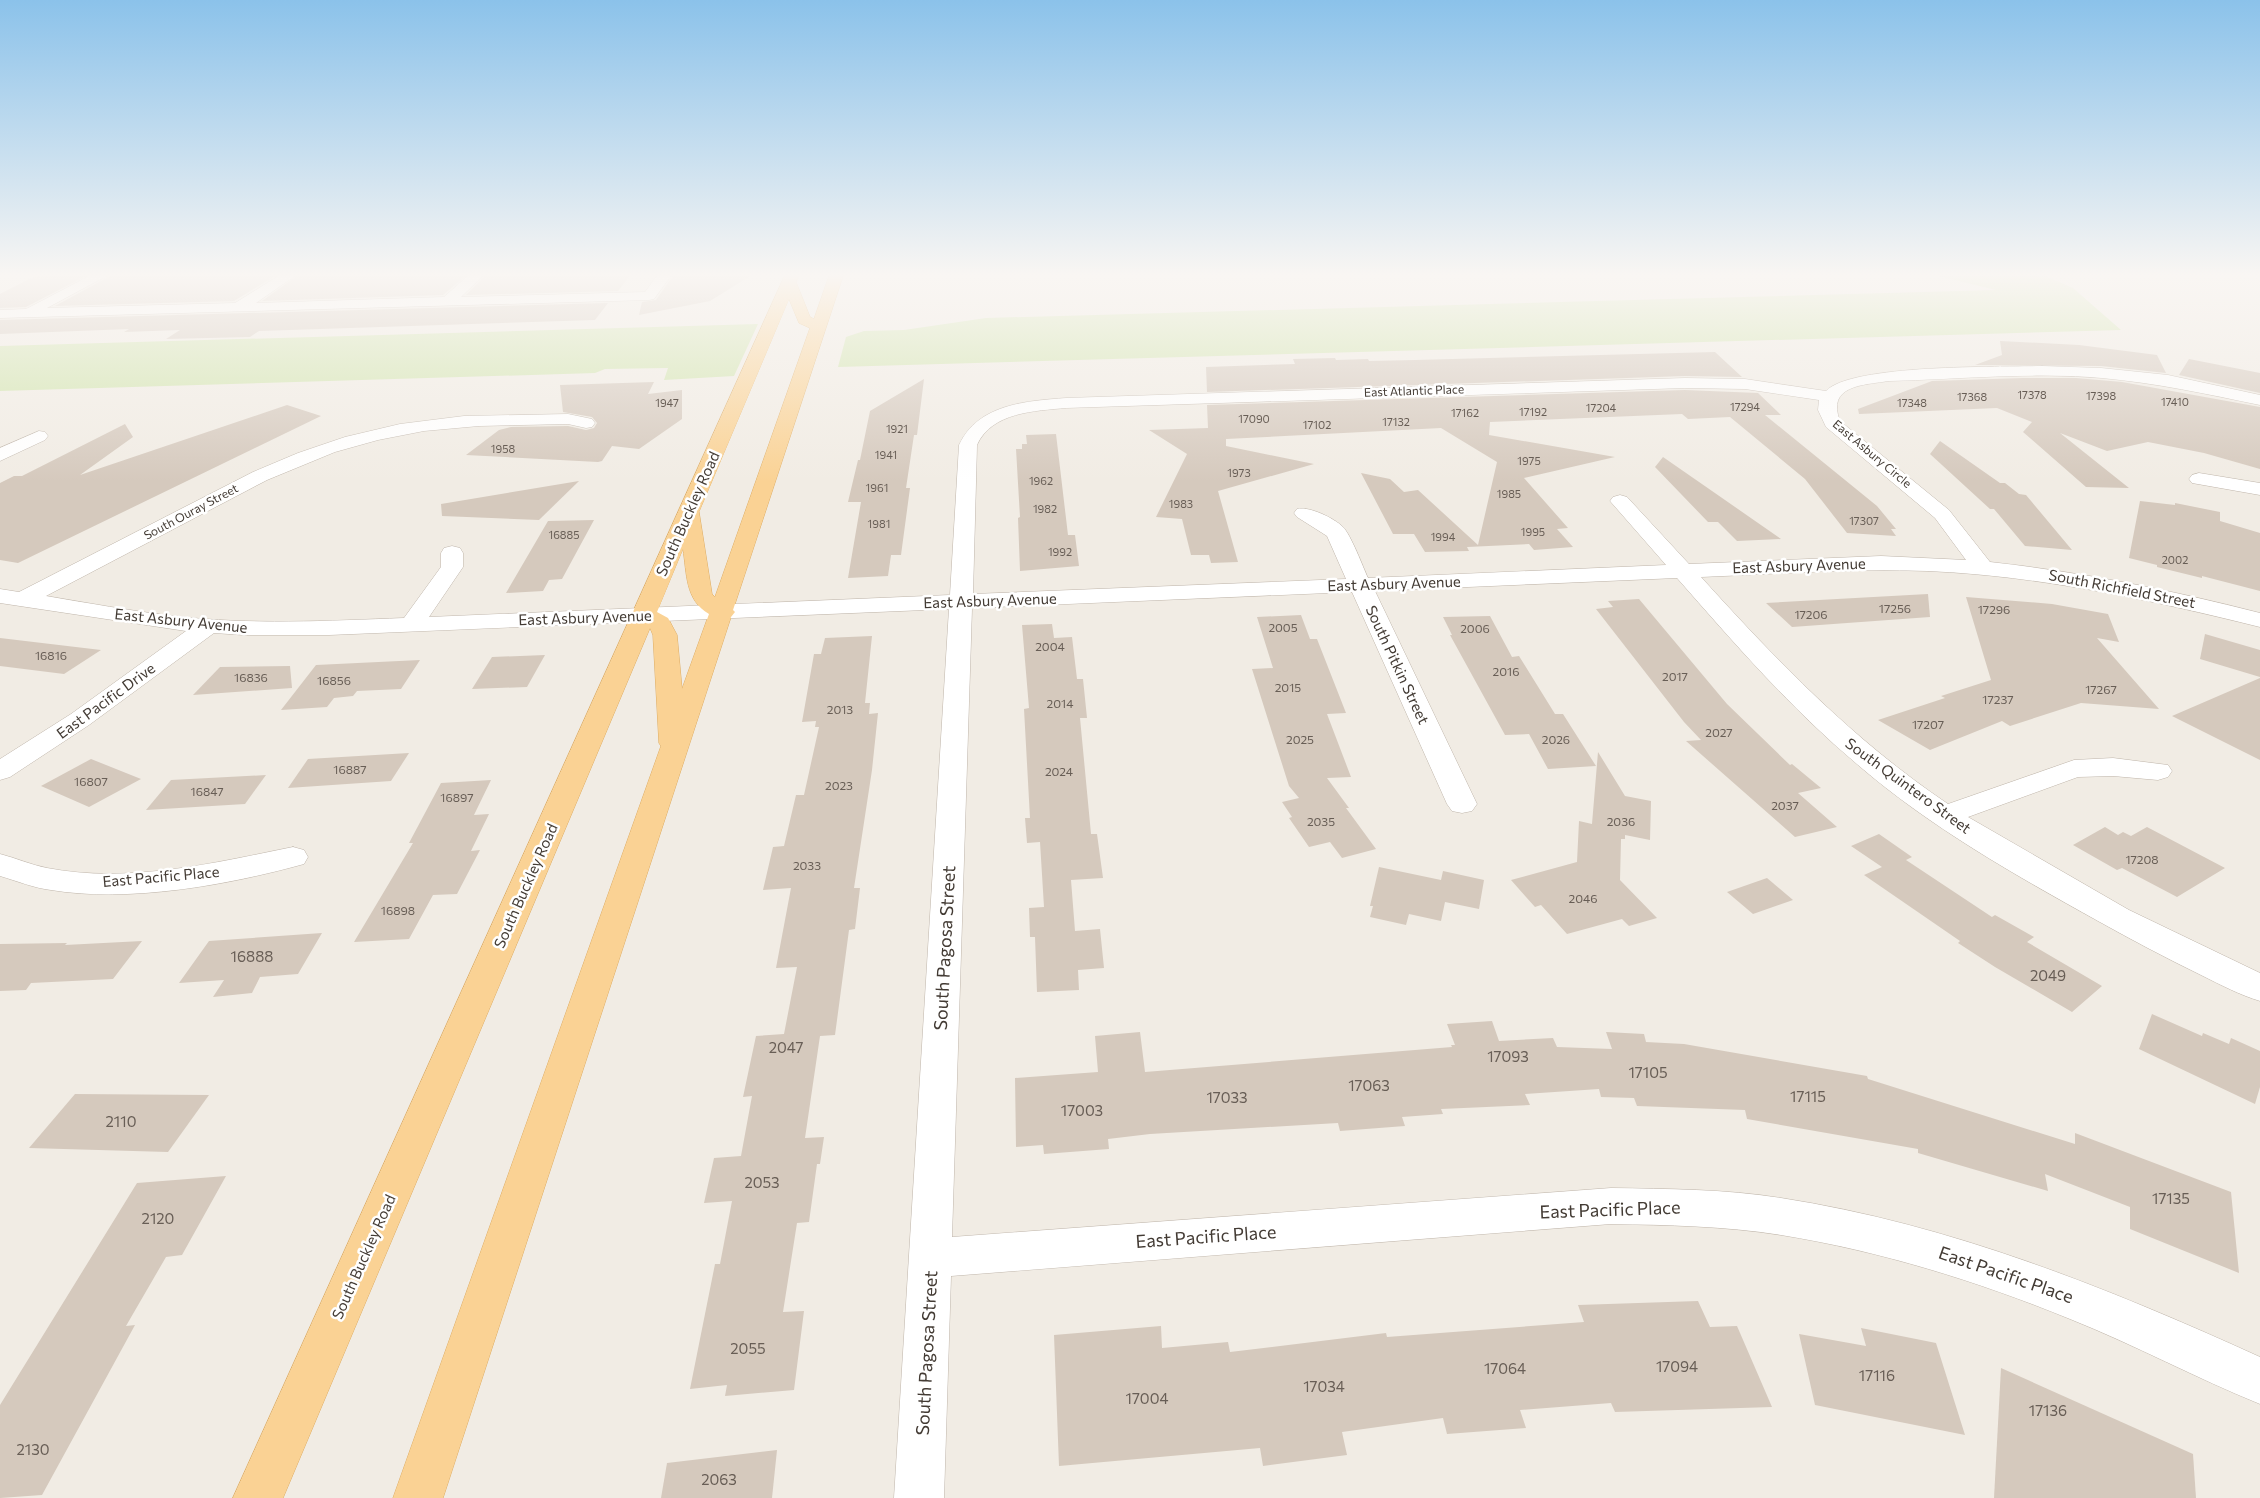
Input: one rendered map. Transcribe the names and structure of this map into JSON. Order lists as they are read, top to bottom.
{
  "streets": {
    "main road": ["South Buckley Road"],
    "street": [
      "East Atlantic Place",
      "East Asbury Circle",
      "South Ouray Street",
      "East Asbury Avenue",
      "South Richfield Street",
      "South Pitkin Street",
      "East Pacific Drive",
      "South Quintero Street",
      "East Pacific Place",
      "South Pagosa Street"
    ]
  },
  "crossings": [
    ["East Atlantic Place", "East Asbury Circle"],
    ["East Atlantic Place", "South Pagosa Street"],
    ["East Asbury Circle", "East Asbury Avenue"],
    ["East Asbury Circle", "South Richfield Street"],
    ["South Ouray Street", "East Asbury Avenue"],
    ["South Buckley Road", "East Asbury Avenue"],
    ["East Asbury Avenue", "South Richfield Street"],
    ["East Asbury Avenue", "South Pitkin Street"],
    ["East Asbury Avenue", "East Pacific Drive"],
    ["East Asbury Avenue", "South Quintero Street"],
    ["East Asbury Avenue", "South Pagosa Street"],
    ["East Pacific Place", "South Pagosa Street"]
  ],
  "house_numbers": [
    "17378",
    "17398",
    "17368",
    "17410",
    "1947",
    "17348",
    "17294",
    "17204",
    "17192",
    "17162",
    "17090",
    "17132",
    "17102",
    "1921",
    "1958",
    "1941",
    "1975",
    "1973",
    "1962",
    "1961",
    "1985",
    "1983",
    "1982",
    "17307",
    "1981",
    "1995",
    "16885",
    "1994",
    "1992",
    "2002",
    "17256",
    "17296",
    "17206",
    "2005",
    "2006",
    "2004",
    "16816",
    "2016",
    "2017",
    "16836",
    "16856",
    "2015",
    "17267",
    "17237",
    "2014",
    "2013",
    "17207",
    "2027",
    "2025",
    "2026",
    "16887",
    "2024",
    "16807",
    "2023",
    "16847",
    "16897",
    "2037",
    "2035",
    "2036",
    "17208",
    "2033",
    "2046",
    "16898",
    "16888",
    "2049",
    "2047",
    "17093",
    "17105",
    "17063",
    "17115",
    "17033",
    "17003",
    "2110",
    "2053",
    "17135",
    "2120",
    "2055",
    "17094",
    "17064",
    "17116",
    "17034",
    "17004",
    "17136",
    "2130",
    "2063"
  ]
}
